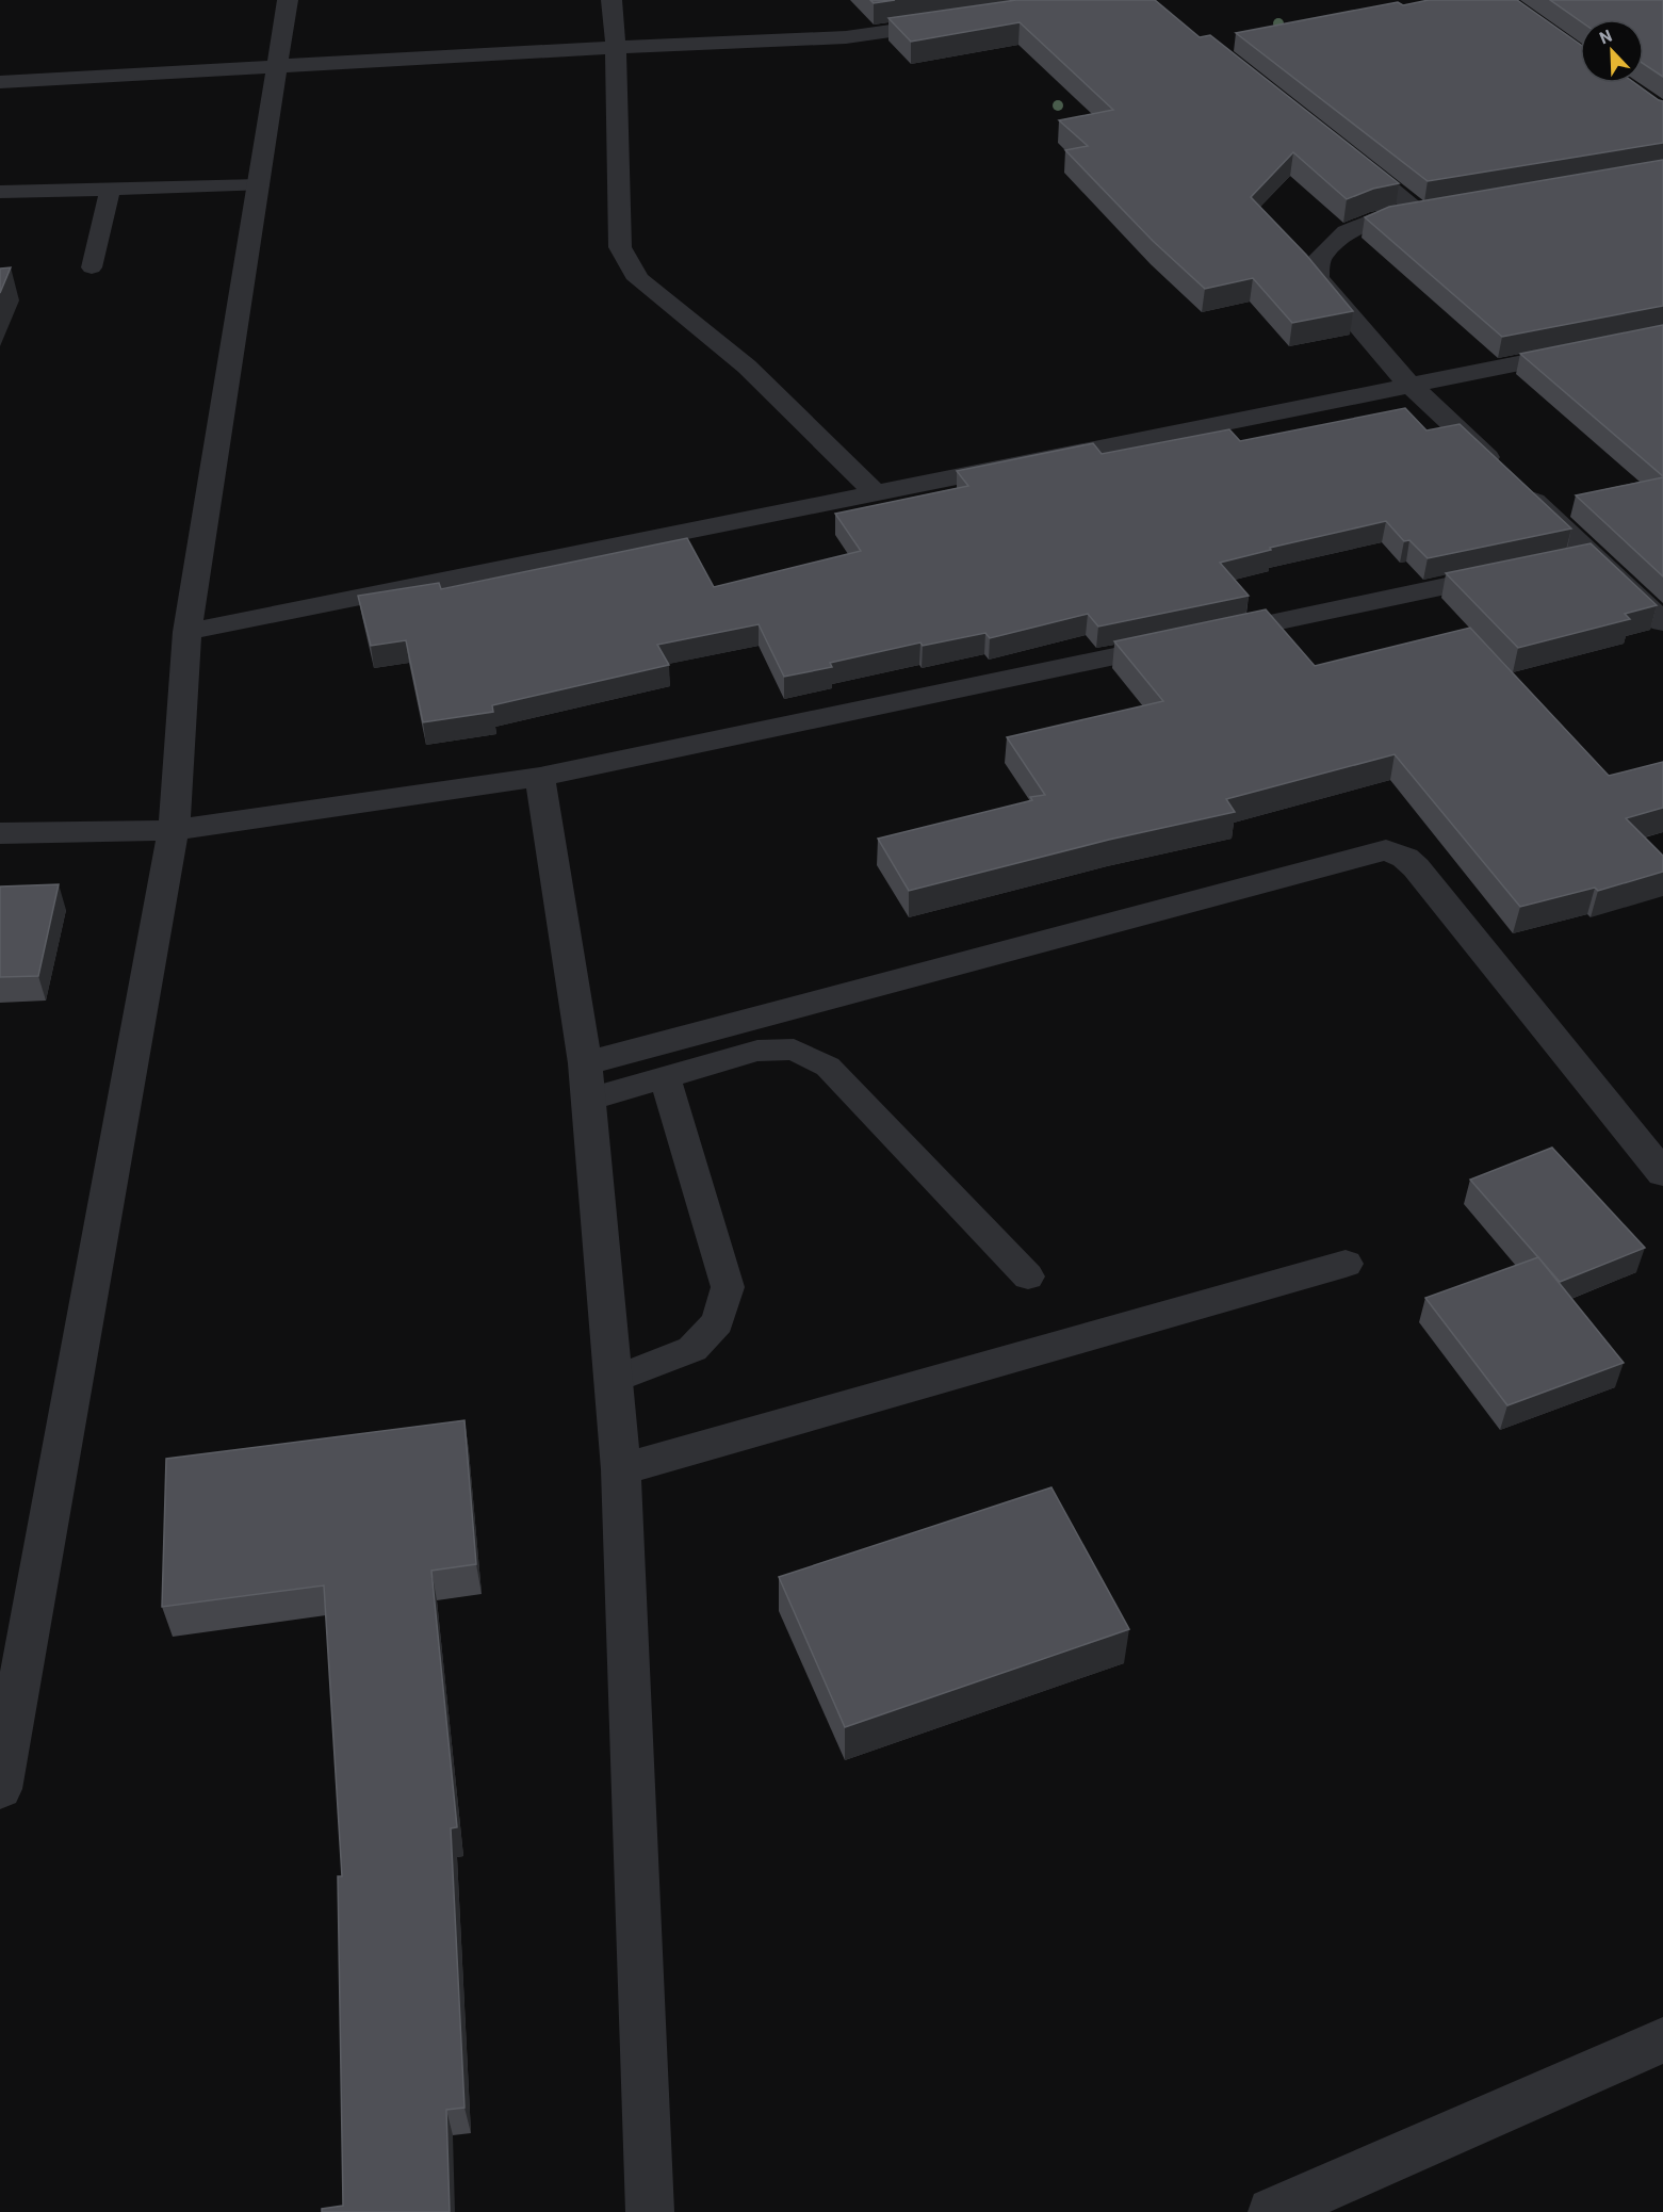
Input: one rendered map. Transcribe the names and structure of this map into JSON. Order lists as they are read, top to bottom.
{
  "north": "top left"
}
